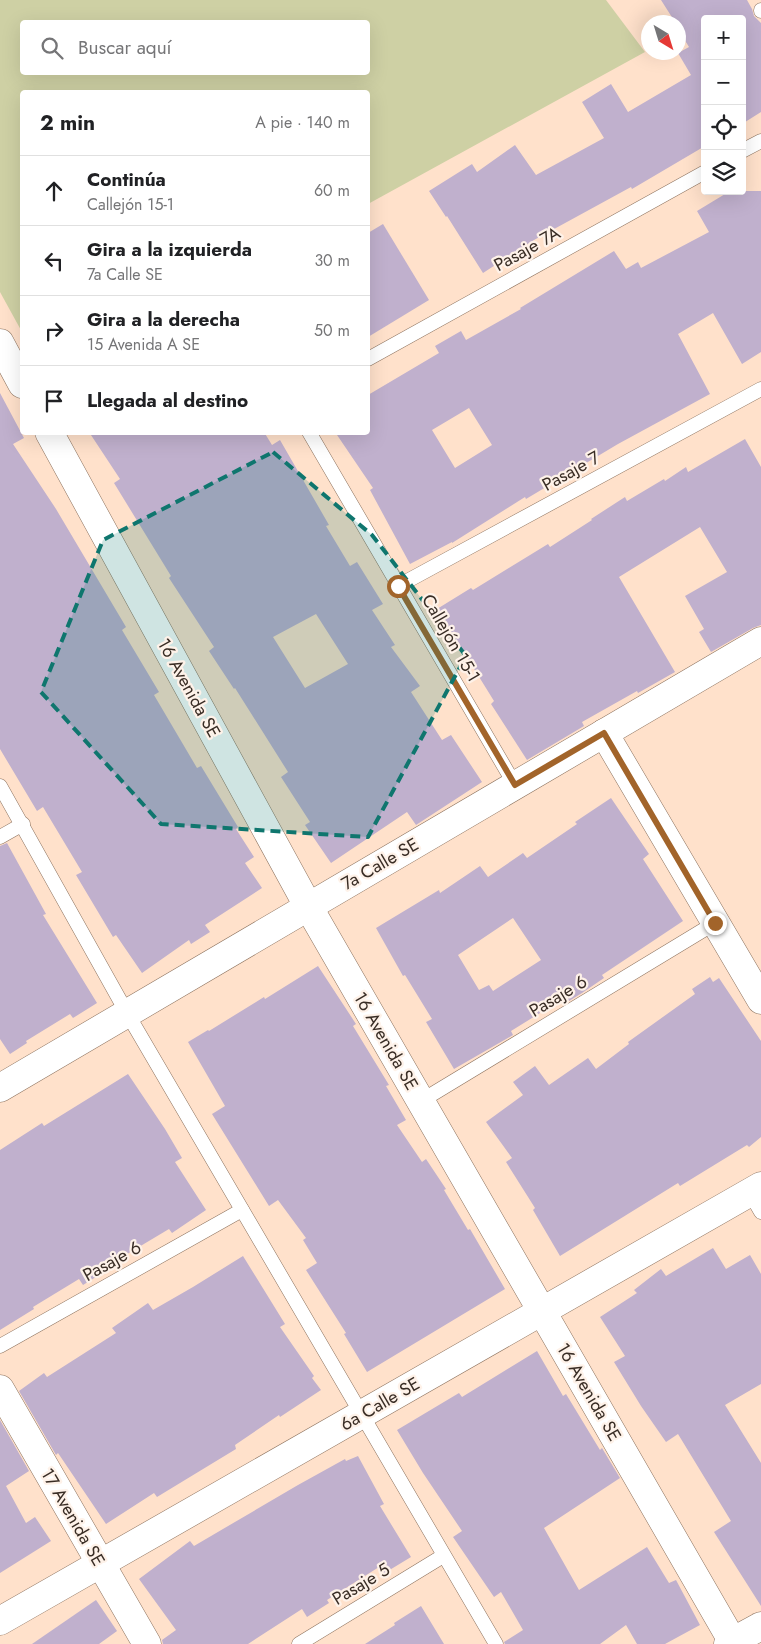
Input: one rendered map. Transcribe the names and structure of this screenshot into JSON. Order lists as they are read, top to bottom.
{
  "streets": {
    "street": [
      "16 Avenida SE",
      "7a Calle SE",
      "6a Calle SE",
      "17 Avenida SE"
    ],
    "lane": [
      "Pasaje 7A",
      "Pasaje 7",
      "Callejón 15-1",
      "Pasaje 6",
      "Pasaje 5"
    ]
  },
  "crossings": [
    ["Pasaje 7", "Callejón 15-1"],
    ["Callejón 15-1", "7a Calle SE"],
    ["16 Avenida SE", "7a Calle SE"],
    ["16 Avenida SE", "Pasaje 6"],
    ["16 Avenida SE", "6a Calle SE"],
    ["6a Calle SE", "17 Avenida SE"]
  ],
  "north": "bottom right",
  "page": {
    "map_buttons": ["+", "−"],
    "search": "Buscar aquí",
    "heading": ["2 min", "A pie · 140 m"],
    "list": [
      ["Continúa", "Callejón 15-1", "60 m"],
      ["Gira a la izquierda", "7a Calle SE", "30 m"],
      ["Gira a la derecha", "15 Avenida A SE", "50 m"],
      "Llegada al destino"
    ]
  }
}
